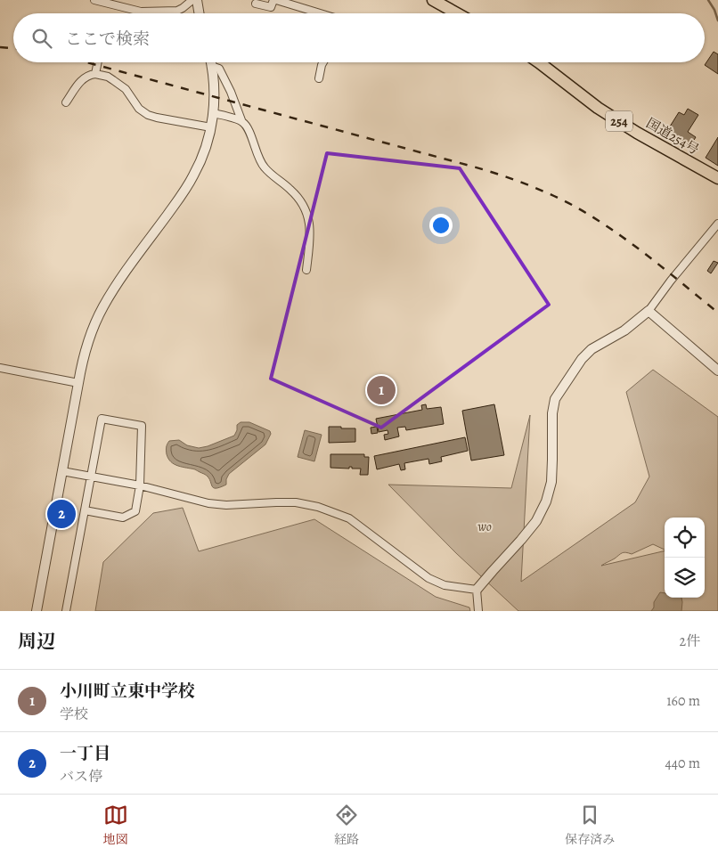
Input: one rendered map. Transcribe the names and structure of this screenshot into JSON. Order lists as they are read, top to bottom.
{
  "streets": {
    "highway": ["254", "国道254号"]
  },
  "parks": ["wo"],
  "page": {
    "search": "ここで検索",
    "pins": ["1", "2"],
    "heading": ["周辺", "2件"],
    "list": [
      {
        "mark": "1",
        "name": "小川町立東中学校",
        "note": "学校",
        "value": "160 m"
      },
      {
        "mark": "2",
        "name": "一丁目",
        "note": "バス停",
        "value": "440 m"
      }
    ],
    "nav": ["地図", "経路", "保存済み"]
  }
}
